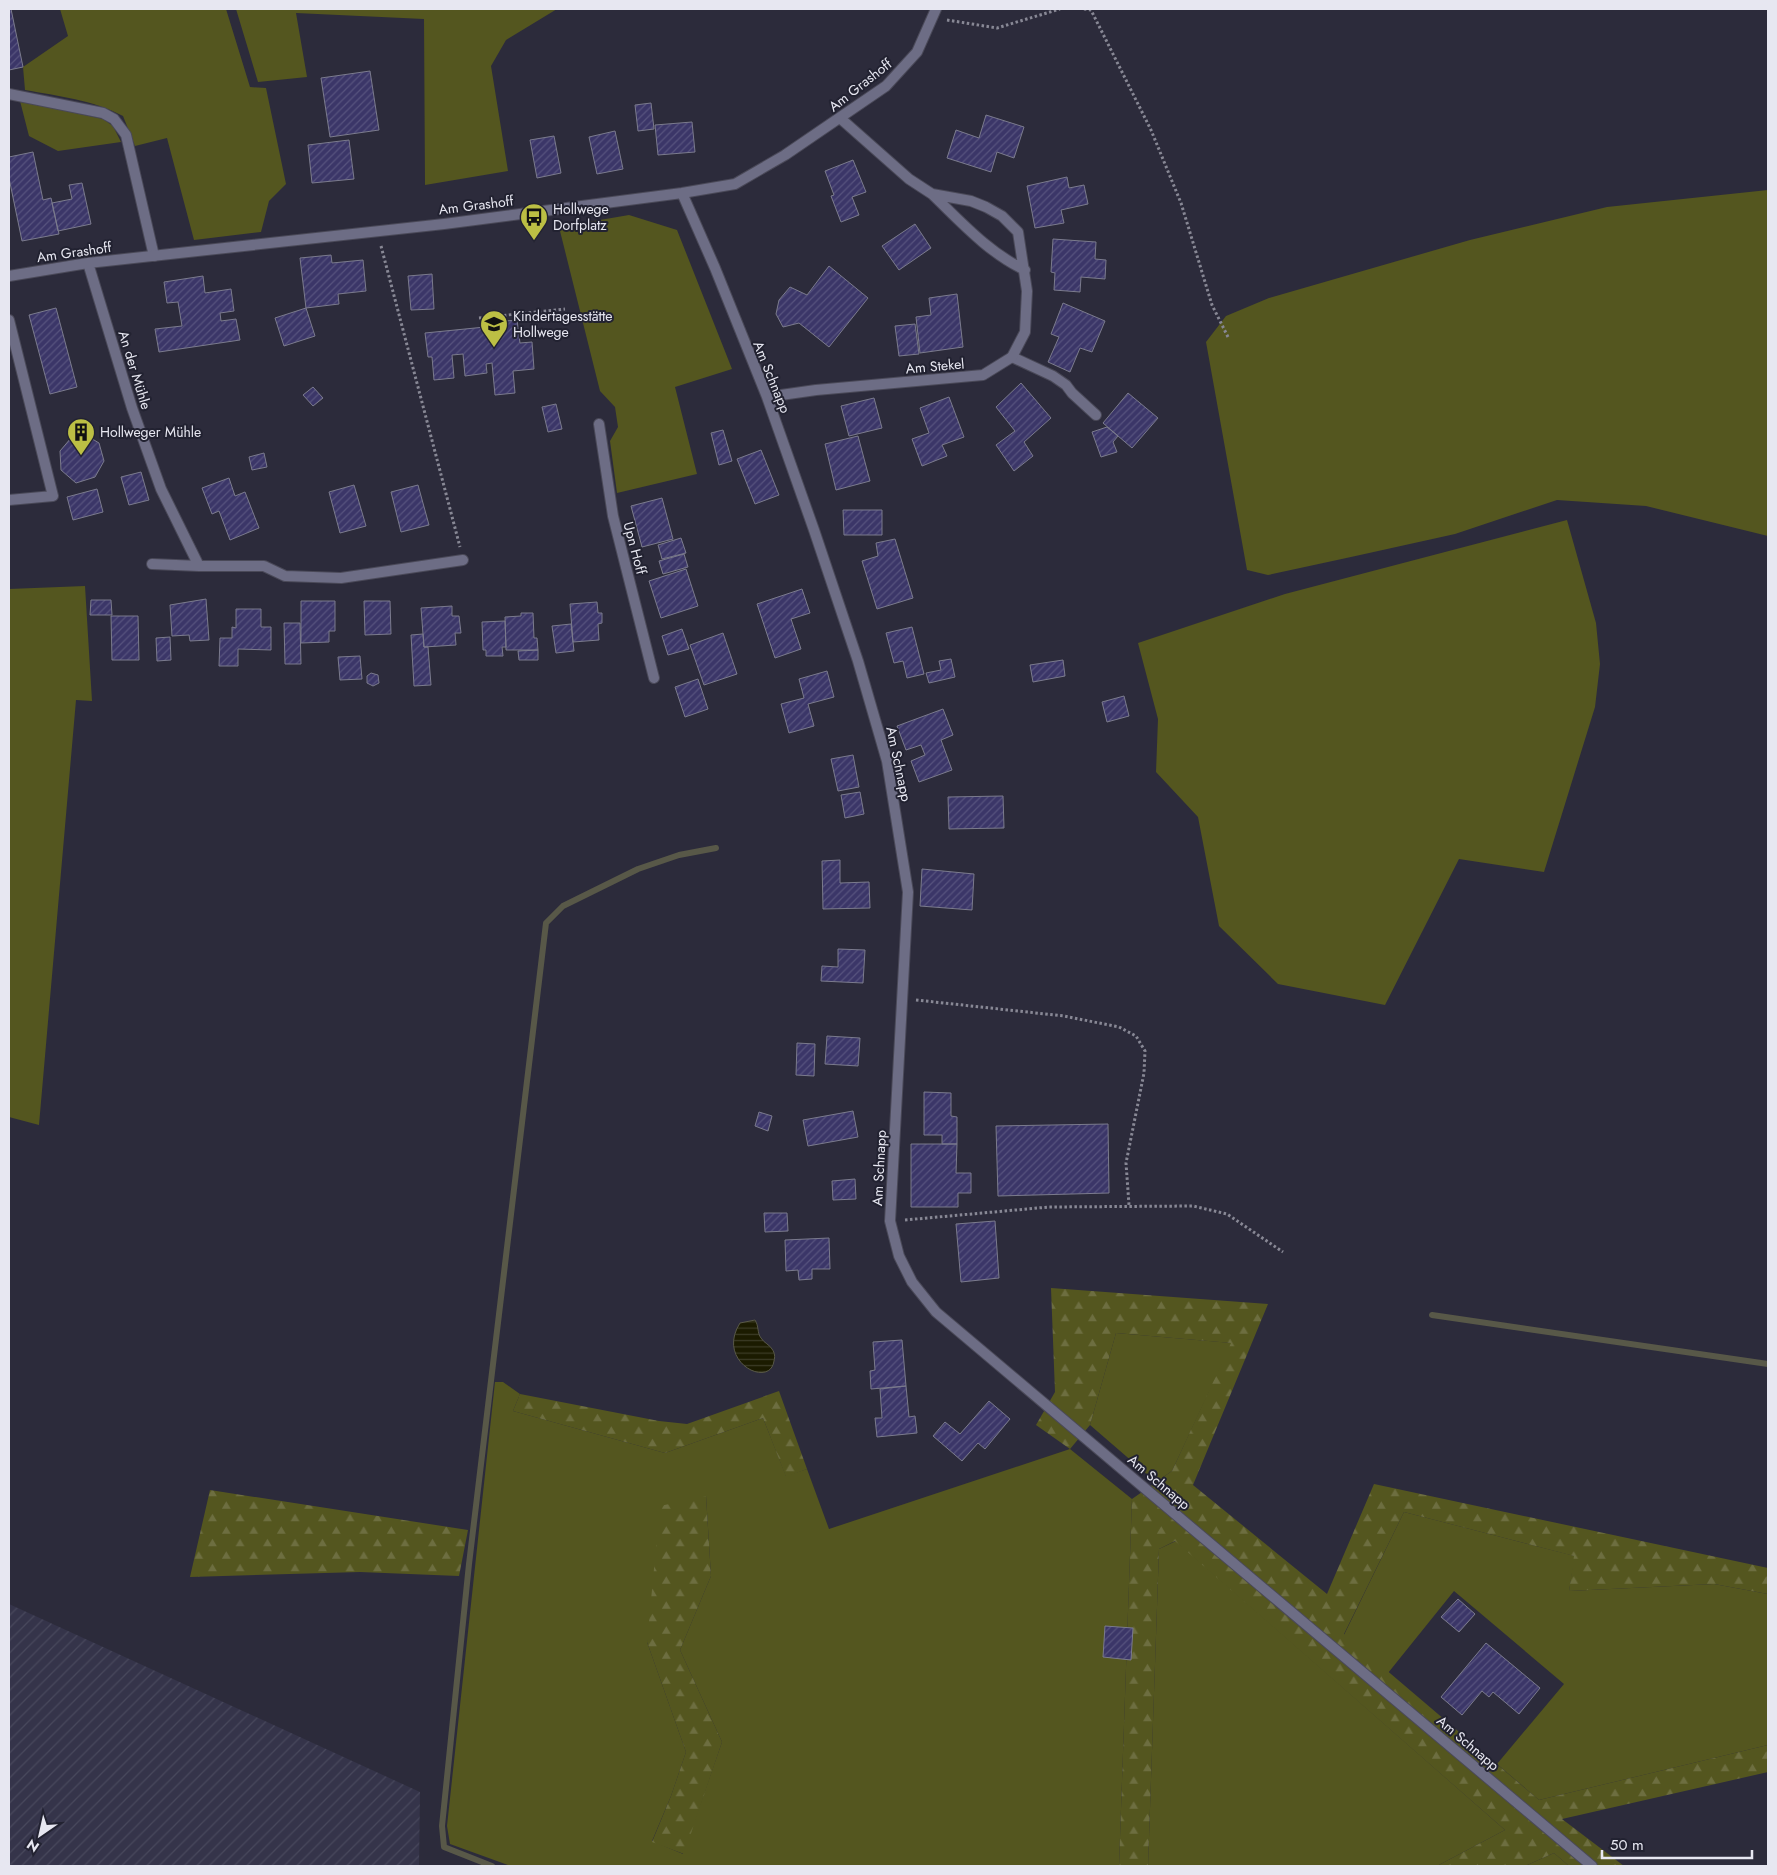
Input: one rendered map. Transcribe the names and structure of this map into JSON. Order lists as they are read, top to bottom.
{
  "streets": {
    "street": [
      "Am Grashoff",
      "Am Stekel",
      "An der Mühle",
      "Am Schnapp",
      "Upn Hoff"
    ]
  },
  "crossings": [
    ["Am Grashoff", "An der Mühle"],
    ["Am Grashoff", "Am Schnapp"],
    ["Am Stekel", "Am Schnapp"]
  ],
  "places": {
    "bus stop": ["Hollwege Dorfplatz"],
    "school or university": ["Kindertagesstätte Hollwege"],
    "building": ["Hollweger Mühle"]
  },
  "scale_bar": "50 m",
  "north": "bottom left"
}
